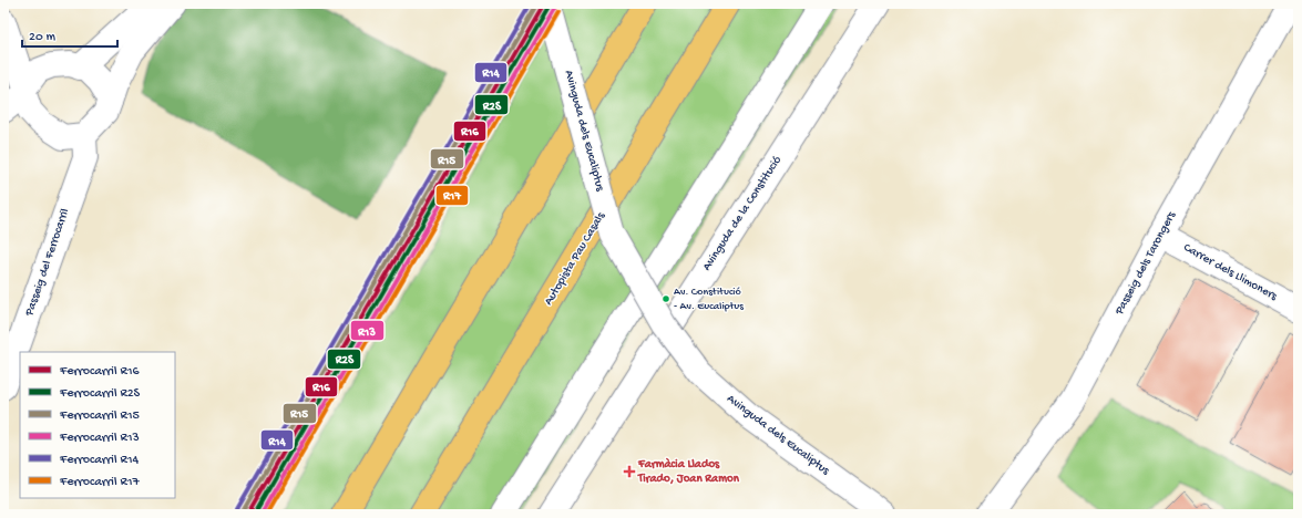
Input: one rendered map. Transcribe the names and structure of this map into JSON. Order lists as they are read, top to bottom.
{
  "streets": {
    "highway": ["Autopista Pau Casals"],
    "street": [
      "Avinguda dels Eucaliptus",
      "Avinguda de la Constitució",
      "Passeig del Ferrocarril",
      "Passeig dels Tarongers",
      "Carrer dels Llimoners"
    ]
  },
  "crossings": [
    ["Passeig dels Tarongers", "Carrer dels Llimoners"]
  ],
  "places": {
    "other": ["Av. Constitució - Av. Eucaliptus"],
    "health": ["Farmàcia Llados Tirado, Joan Ramon"]
  },
  "lines": [
    "rail line R16",
    "rail line R15",
    "rail line R14",
    "rail line R2S",
    "rail line R13",
    "rail line R17"
  ],
  "legend": [
    "Ferrocarril R16",
    "Ferrocarril R2S",
    "Ferrocarril R15",
    "Ferrocarril R13",
    "Ferrocarril R14",
    "Ferrocarril R17"
  ],
  "scale_bar": "20 m"
}
